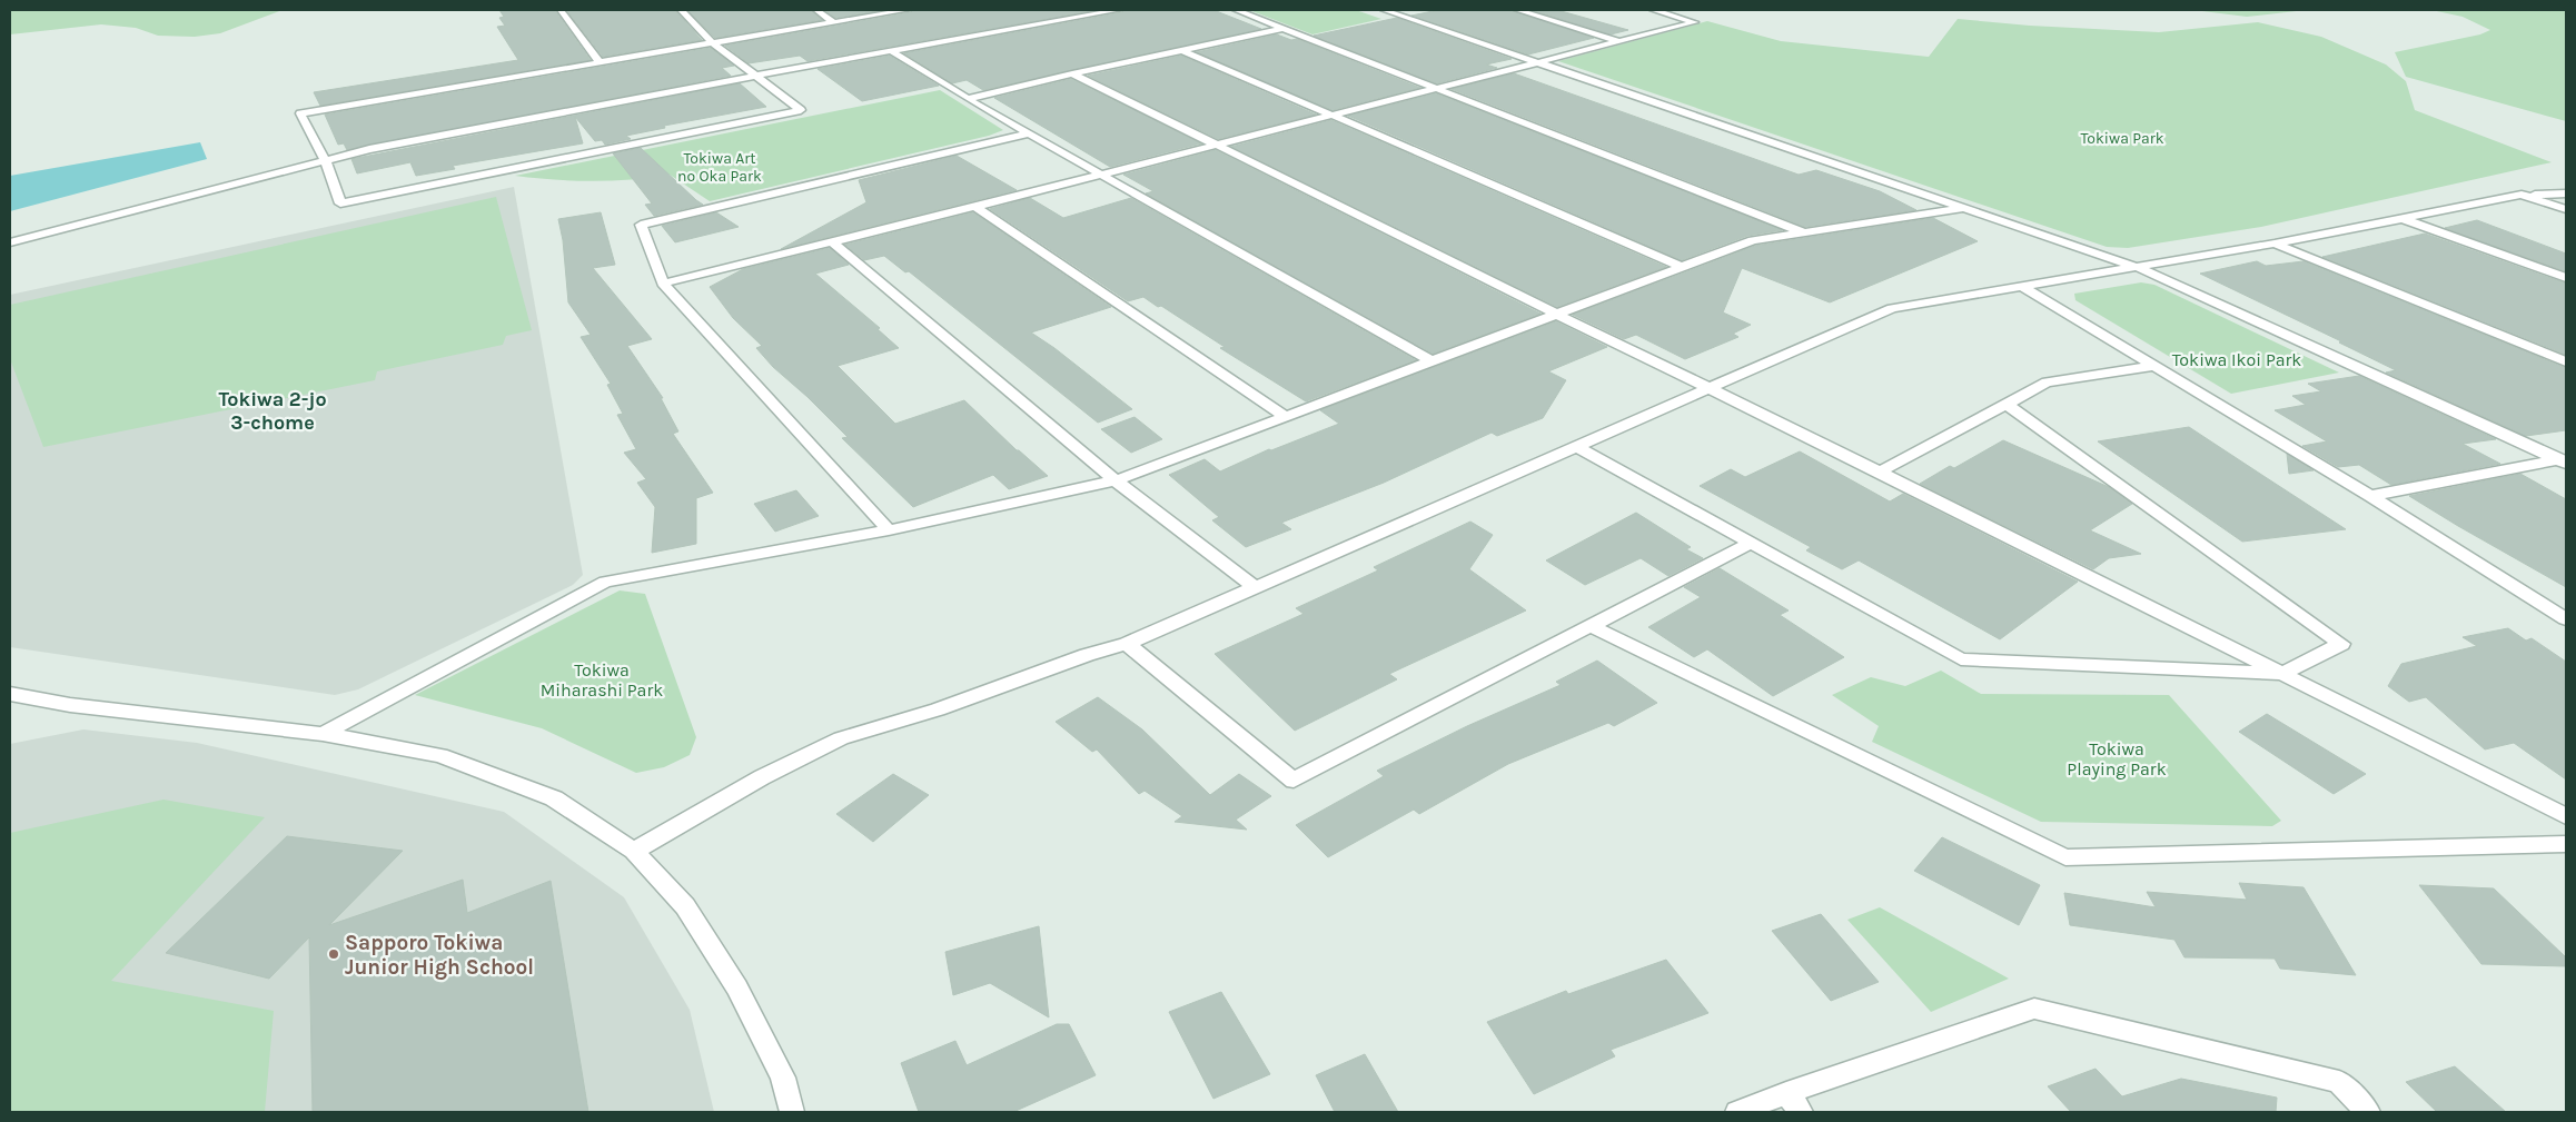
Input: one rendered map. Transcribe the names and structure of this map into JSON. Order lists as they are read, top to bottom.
{
  "districts": ["Tokiwa 2-jo 3-chome"],
  "parks": [
    "Tokiwa Park",
    "Tokiwa Art no Oka Park",
    "Tokiwa Ikoi Park",
    "Tokiwa Miharashi Park",
    "Tokiwa Playing Park"
  ],
  "places": ["Sapporo Tokiwa Junior High School"]
}
